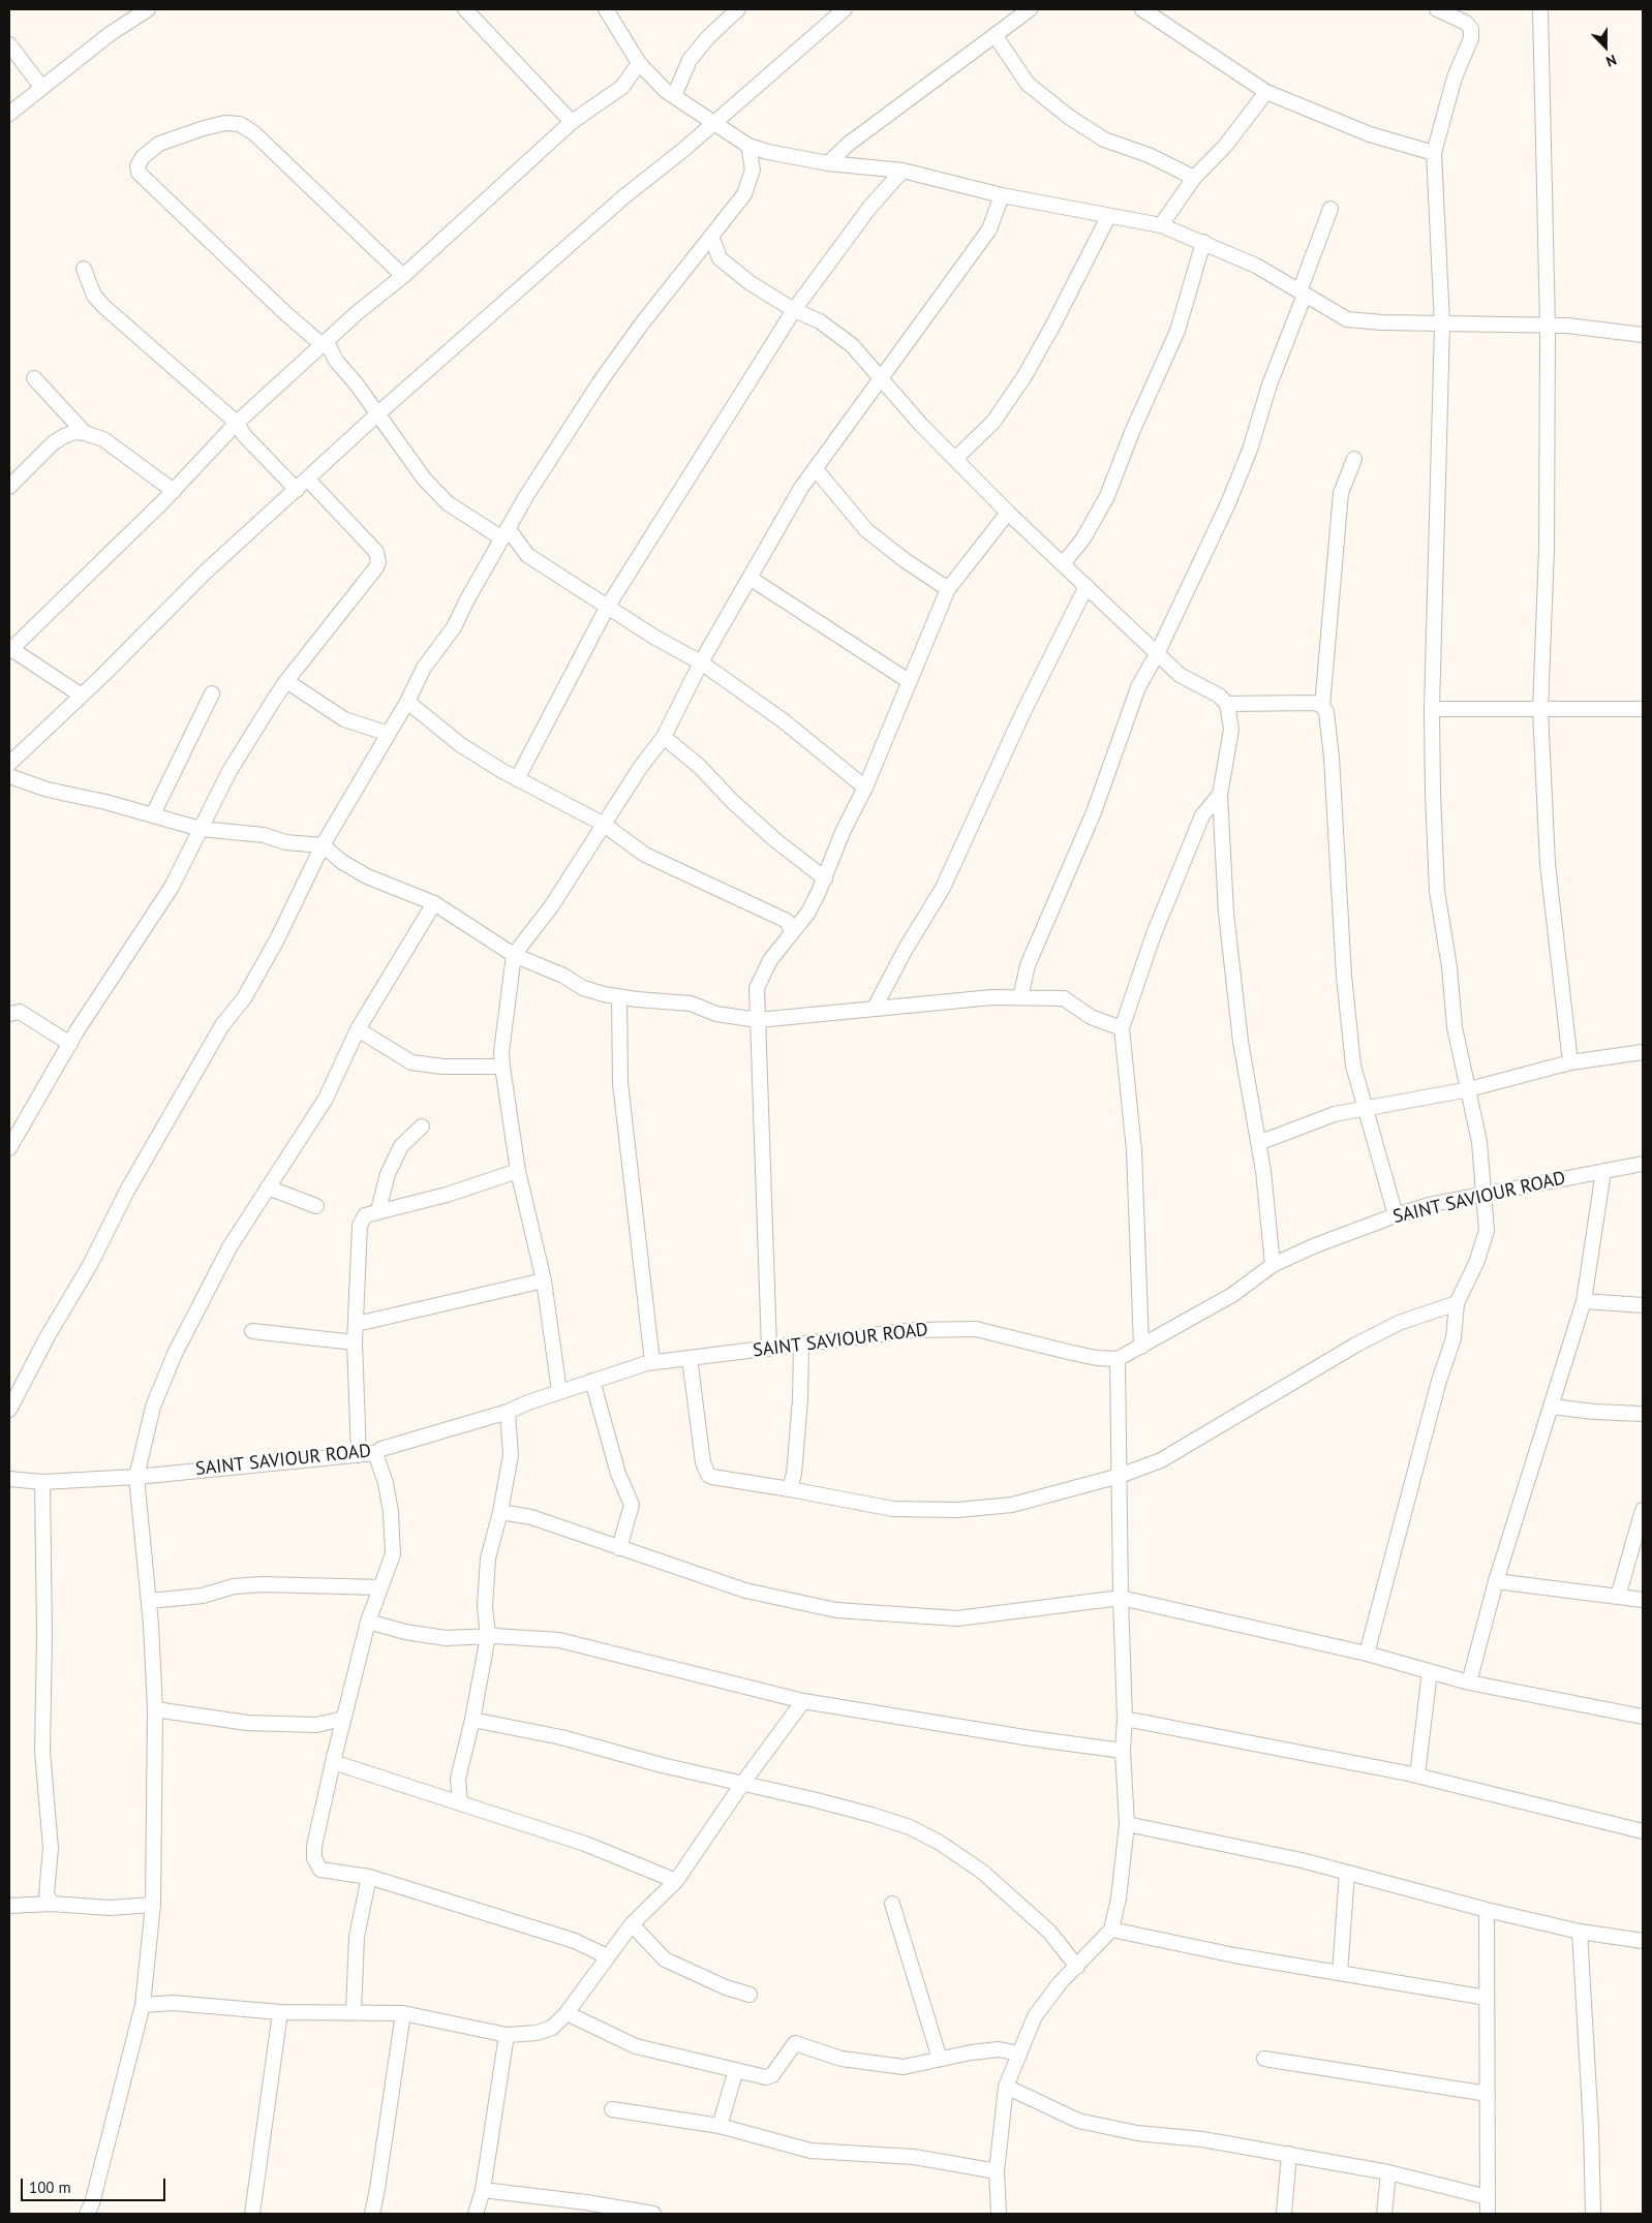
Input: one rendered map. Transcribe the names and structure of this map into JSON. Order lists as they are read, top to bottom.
{
  "streets": {
    "street": ["SAINT SAVIOUR ROAD"]
  },
  "scale_bar": "100 m",
  "north": "bottom"
}
